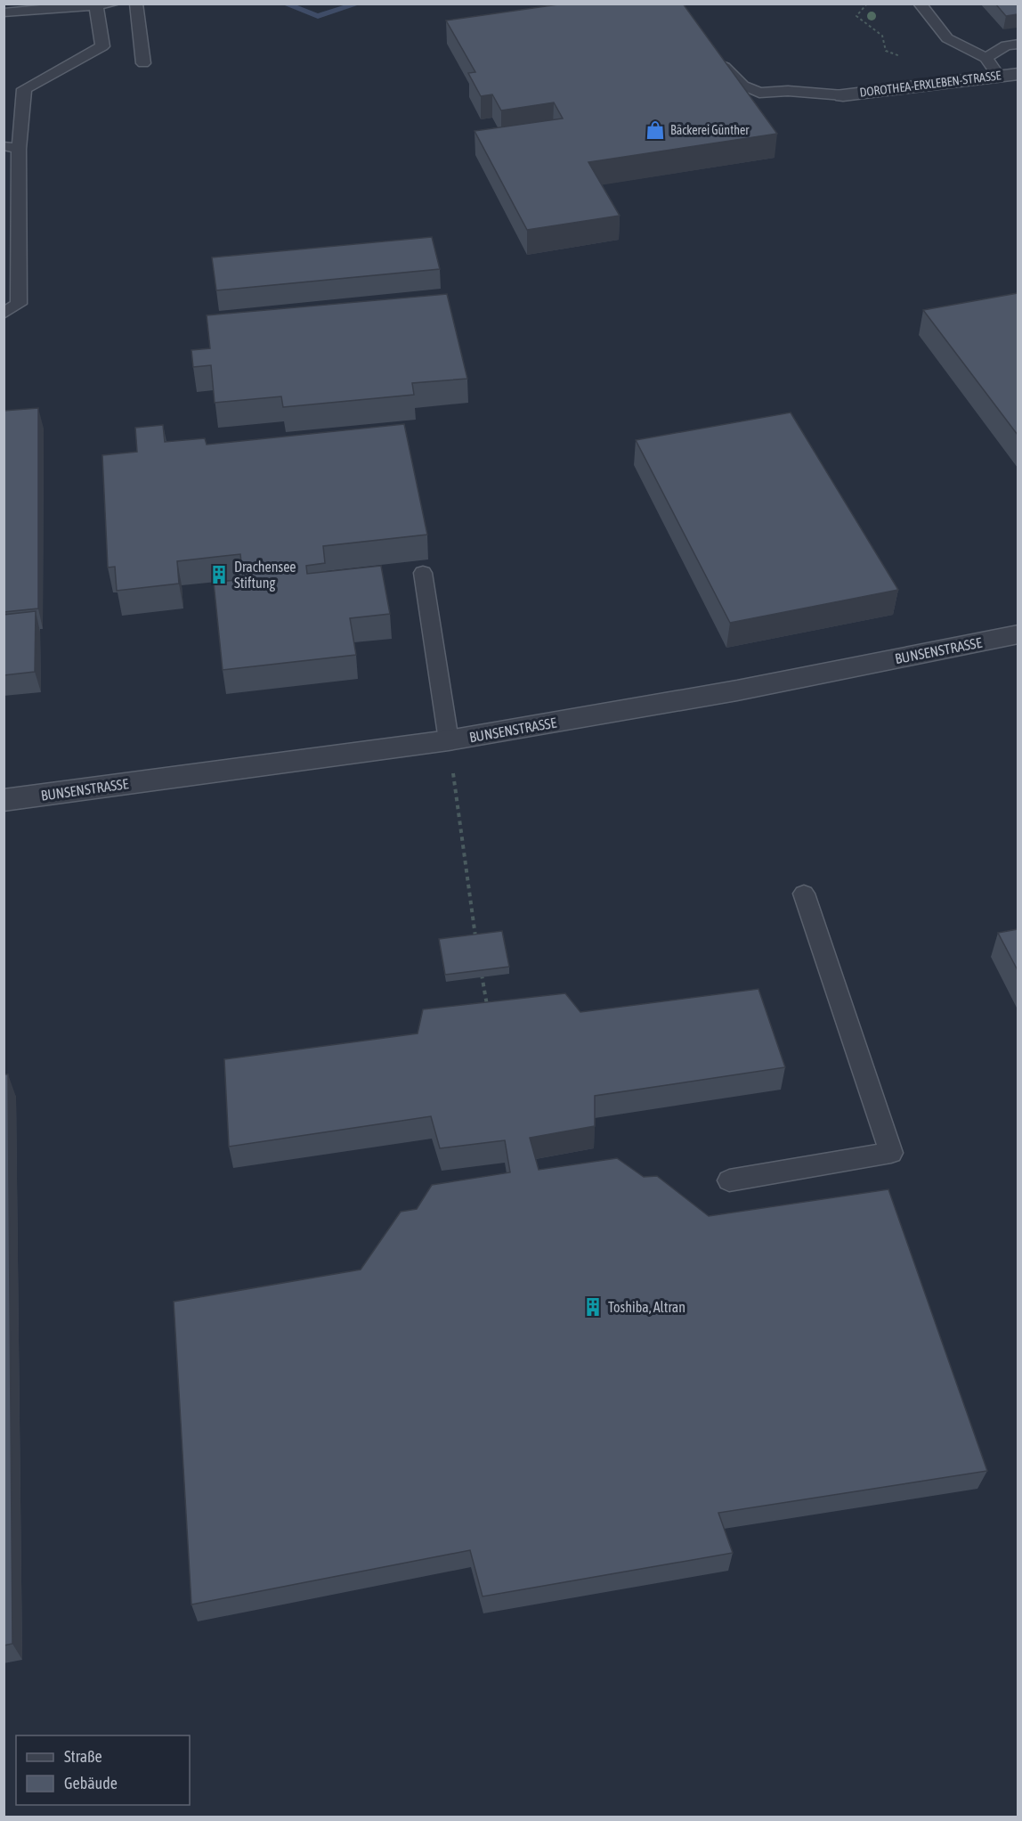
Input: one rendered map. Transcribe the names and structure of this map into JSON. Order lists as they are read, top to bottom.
{
  "streets": {
    "street": ["DOROTHEA-ERXLEBEN-STRASSE", "BUNSENSTRASSE"]
  },
  "places": {
    "shop": ["Bäckerei Günther"],
    "building": ["Drachensee Stiftung", "Toshiba, Altran"]
  },
  "legend": ["Straße", "Gebäude"]
}
